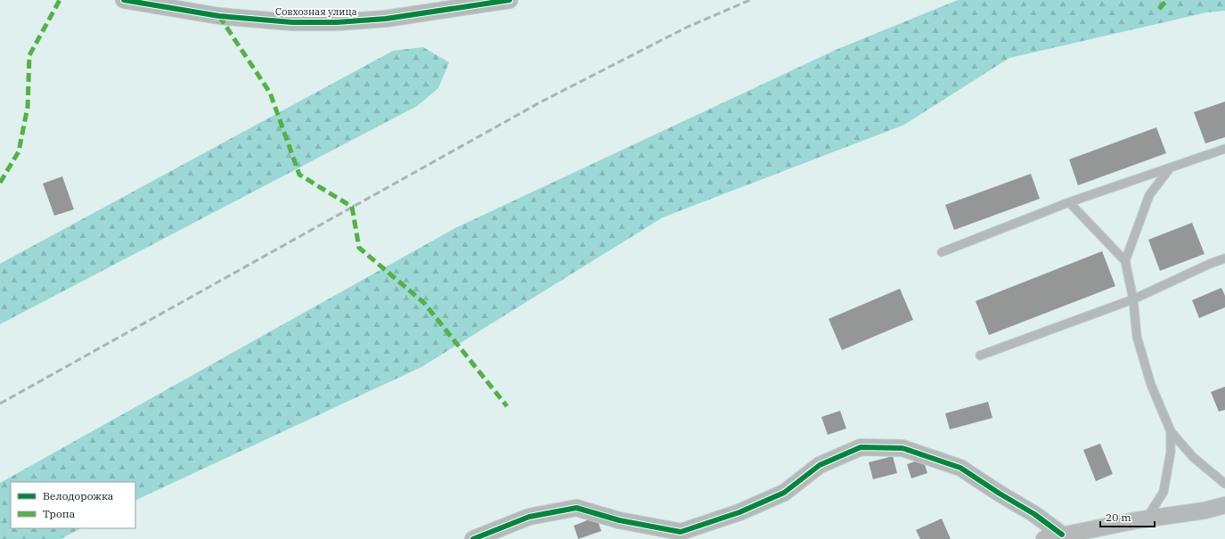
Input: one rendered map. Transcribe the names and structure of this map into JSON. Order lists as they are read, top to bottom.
{
  "streets": {
    "street": ["Совхозная улица"]
  },
  "legend": ["Велодорожка", "Тропа"],
  "scale_bar": "20 m"
}
